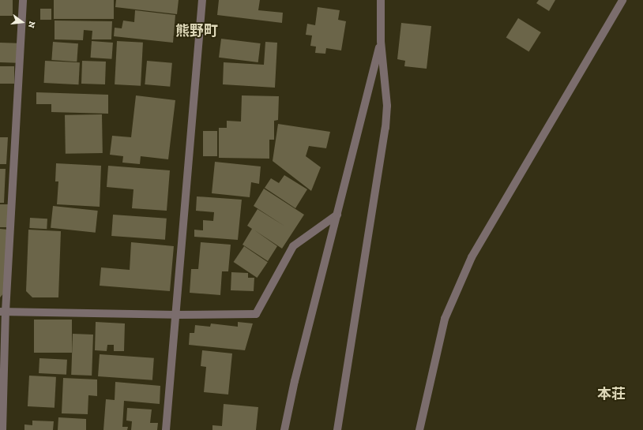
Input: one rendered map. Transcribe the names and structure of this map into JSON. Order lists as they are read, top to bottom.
{
  "districts": ["熊野町", "本荘"],
  "north": "right"
}
